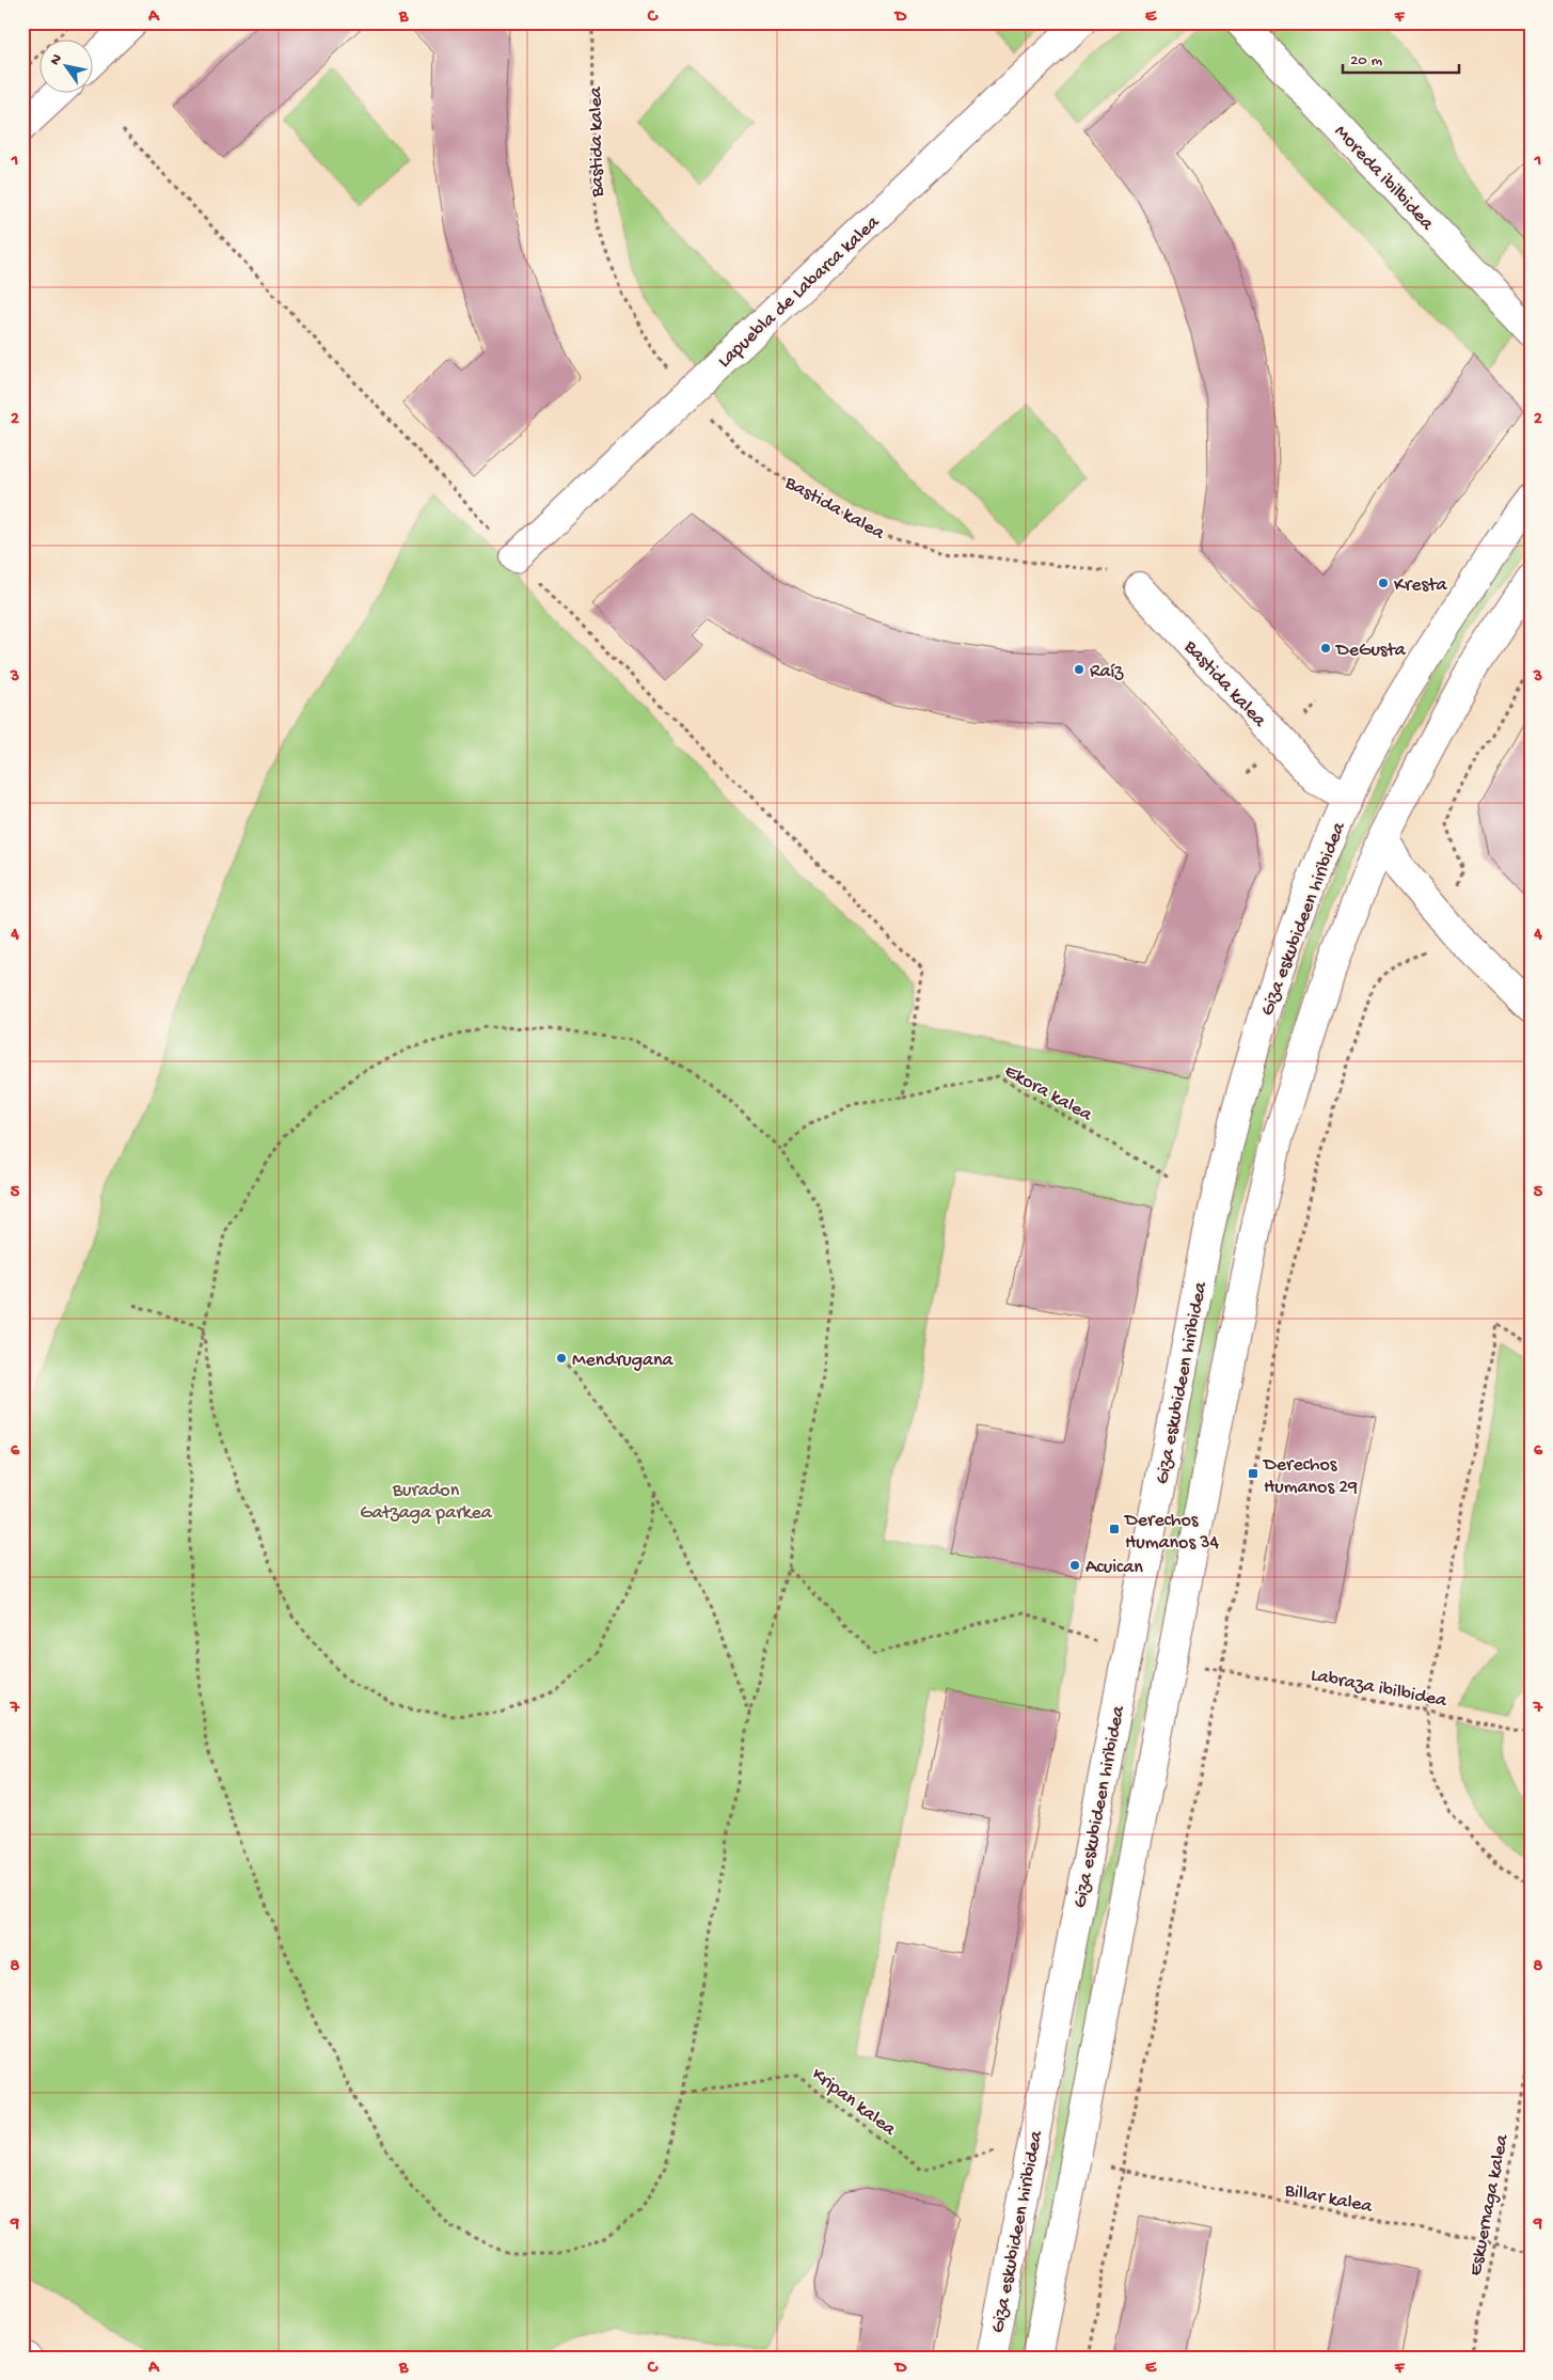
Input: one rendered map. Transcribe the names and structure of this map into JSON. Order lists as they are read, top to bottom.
{
  "streets": {
    "street": [
      "Bastida kalea",
      "Moreda ibilbidea",
      "Lapuebla de Labarca kalea",
      "Giza eskubideen hiribidea"
    ],
    "path": [
      "Ekora kalea",
      "Labraza ibilbidea",
      "Kripan kalea",
      "Billar kalea",
      "Eskuernaga kalea"
    ]
  },
  "crossings": [
    ["Bastida kalea", "Lapuebla de Labarca kalea"],
    ["Bastida kalea", "Giza eskubideen hiribidea"],
    ["Billar kalea", "Eskuernaga kalea"]
  ],
  "parks": ["Buradon Gatzaga parkea"],
  "places": {
    "other": [
      "Kresta",
      "DeGusta",
      "Raíz",
      "Mendrugana",
      "Acuican"
    ],
    "transit": ["Derechos Humanos 29", "Derechos Humanos 34"]
  },
  "scale_bar": "20 m",
  "north": "top left",
  "grid": {
    "columns": [
      "A",
      "B",
      "C",
      "D",
      "E",
      "F"
    ],
    "rows": [
      "1",
      "2",
      "3",
      "4",
      "5",
      "6",
      "7",
      "8",
      "9"
    ]
  }
}
